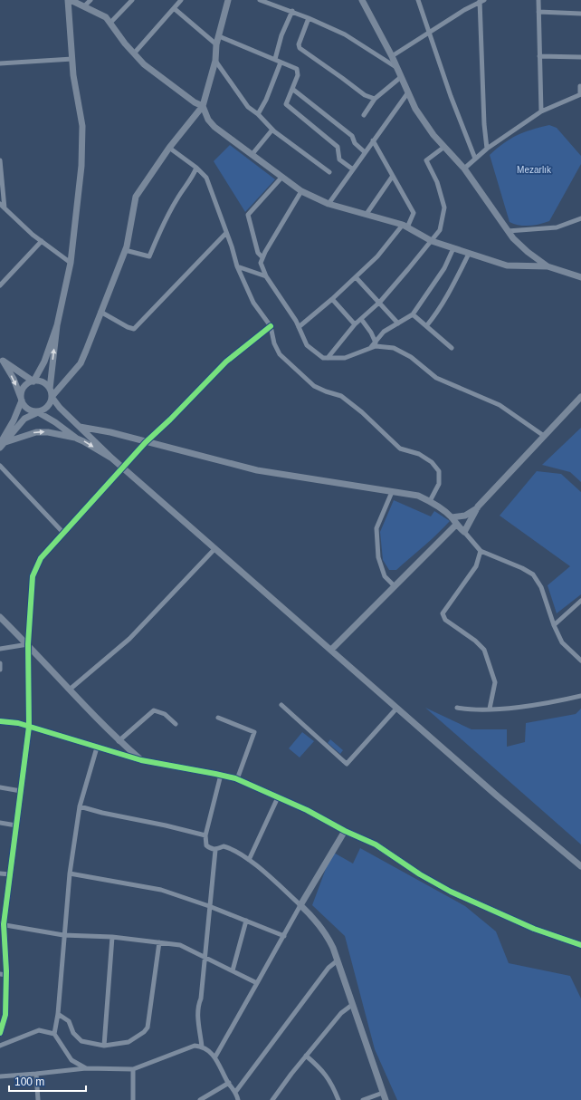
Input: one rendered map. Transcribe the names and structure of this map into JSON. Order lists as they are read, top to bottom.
{
  "parks": ["Mezarlık"],
  "scale_bar": "100 m"
}
